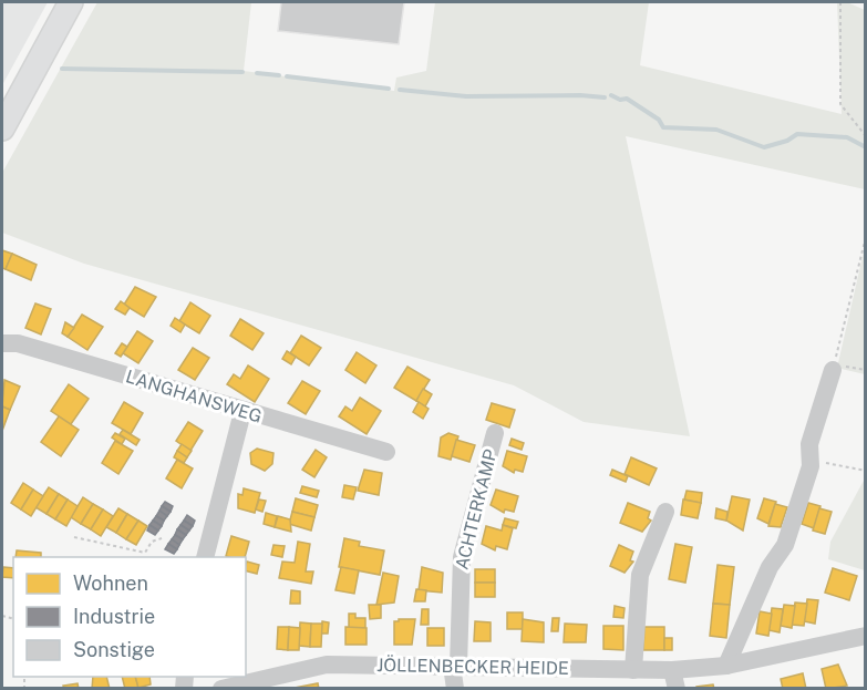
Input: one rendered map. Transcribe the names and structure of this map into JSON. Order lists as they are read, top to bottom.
{
  "streets": {
    "street": ["LANGHANSWEG", "ACHTERKAMP", "JÖLLENBECKER HEIDE"]
  },
  "crossings": [
    ["ACHTERKAMP", "JÖLLENBECKER HEIDE"]
  ],
  "legend": ["Wohnen", "Industrie", "Sonstige"]
}
